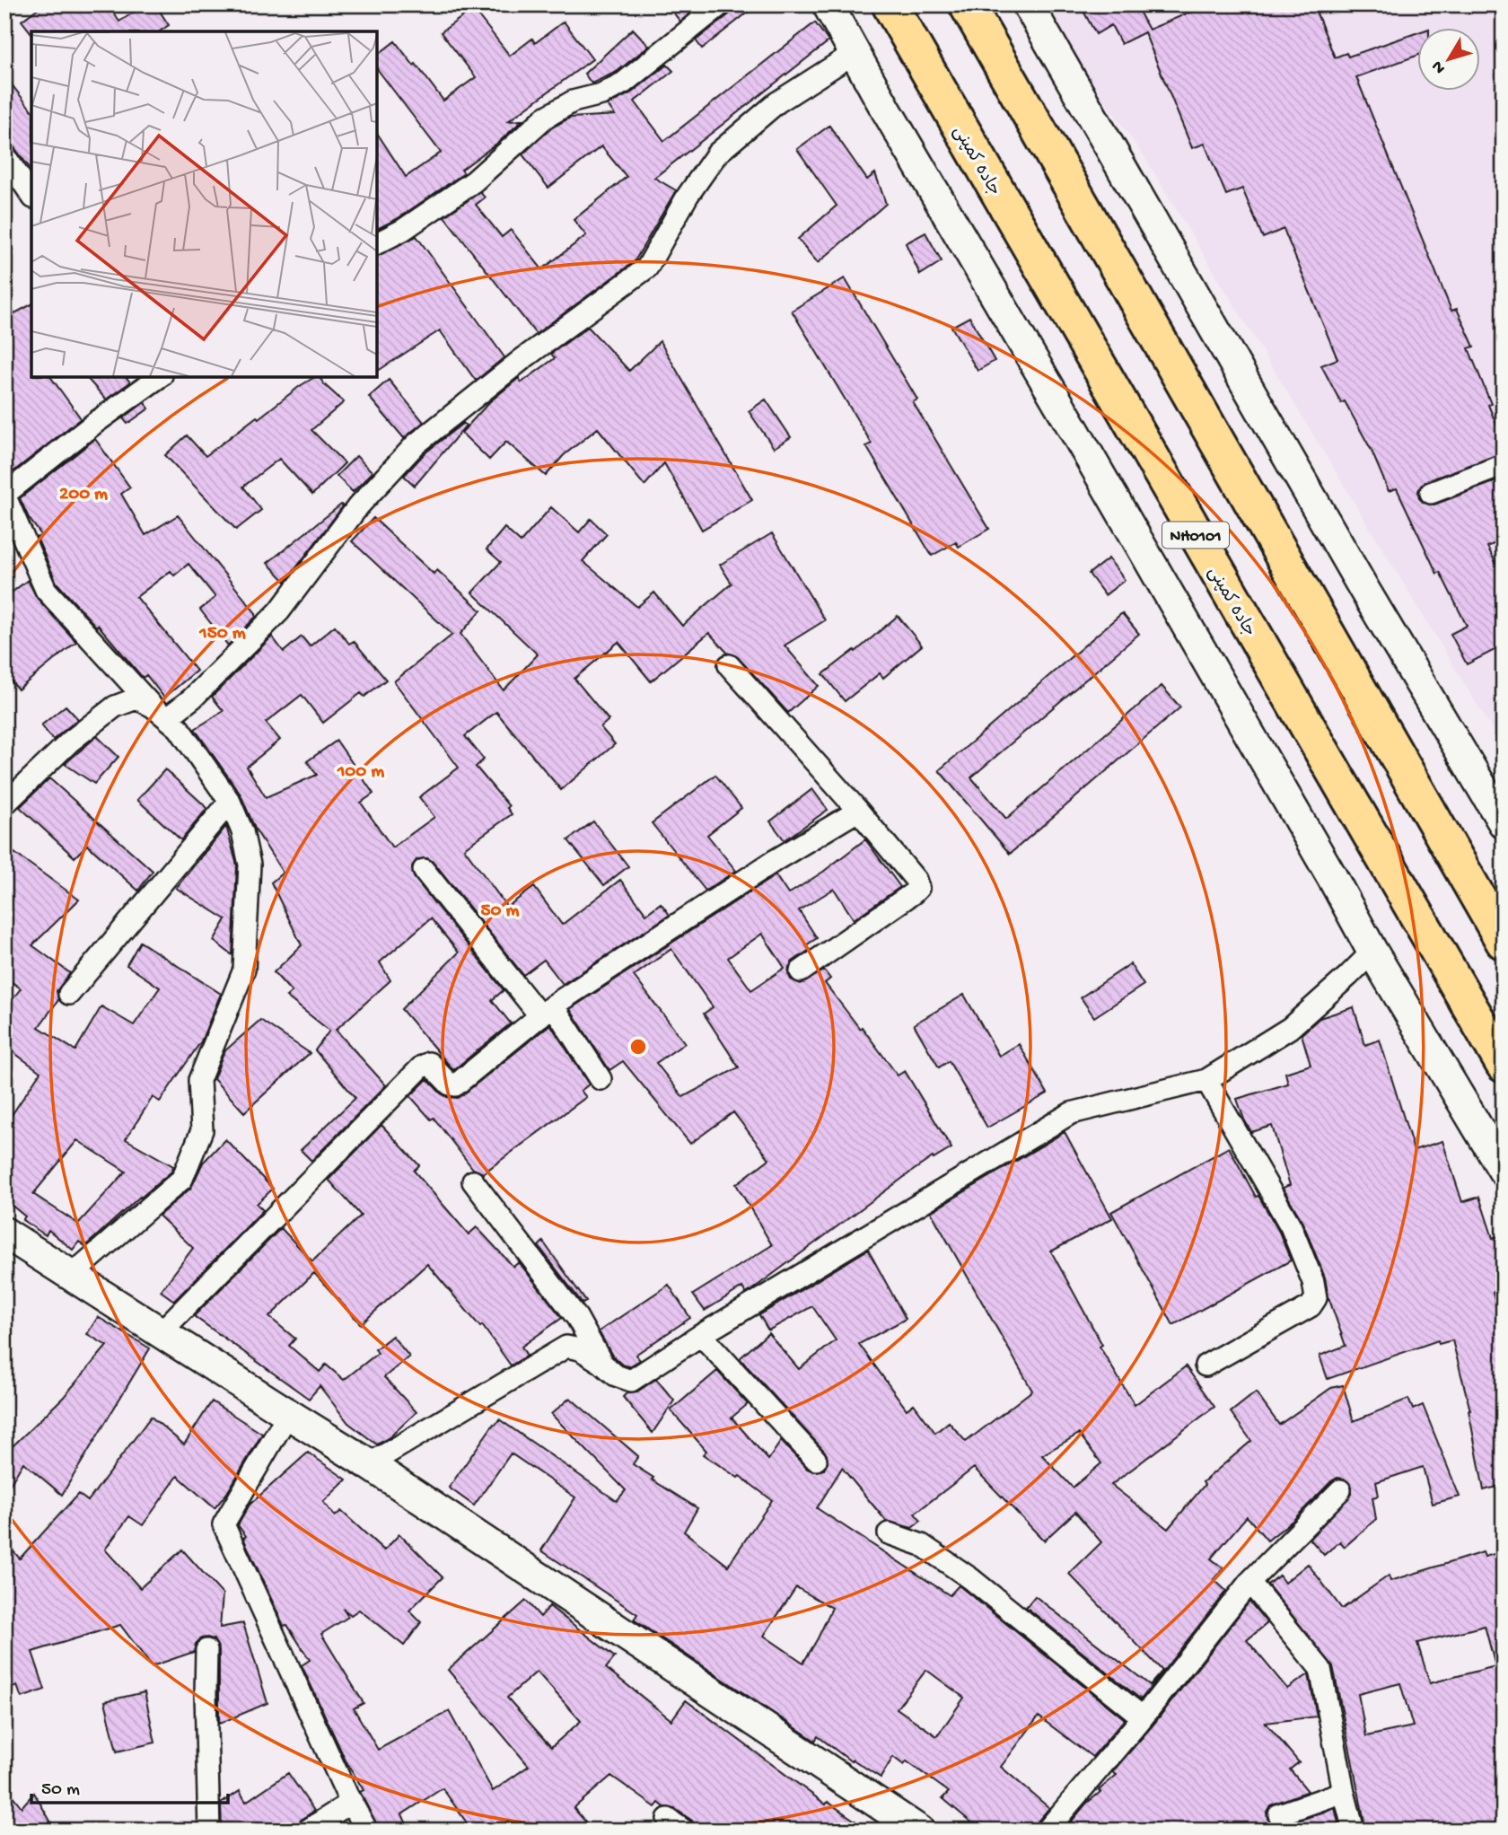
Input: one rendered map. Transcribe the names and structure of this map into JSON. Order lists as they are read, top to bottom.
{
  "streets": {
    "highway": ["جاده کمپنی", "NH0101"]
  },
  "scale_bar": "50 m",
  "north": "bottom left",
  "rings": [
    "200 m",
    "150 m",
    "100 m",
    "50 m"
  ]
}
